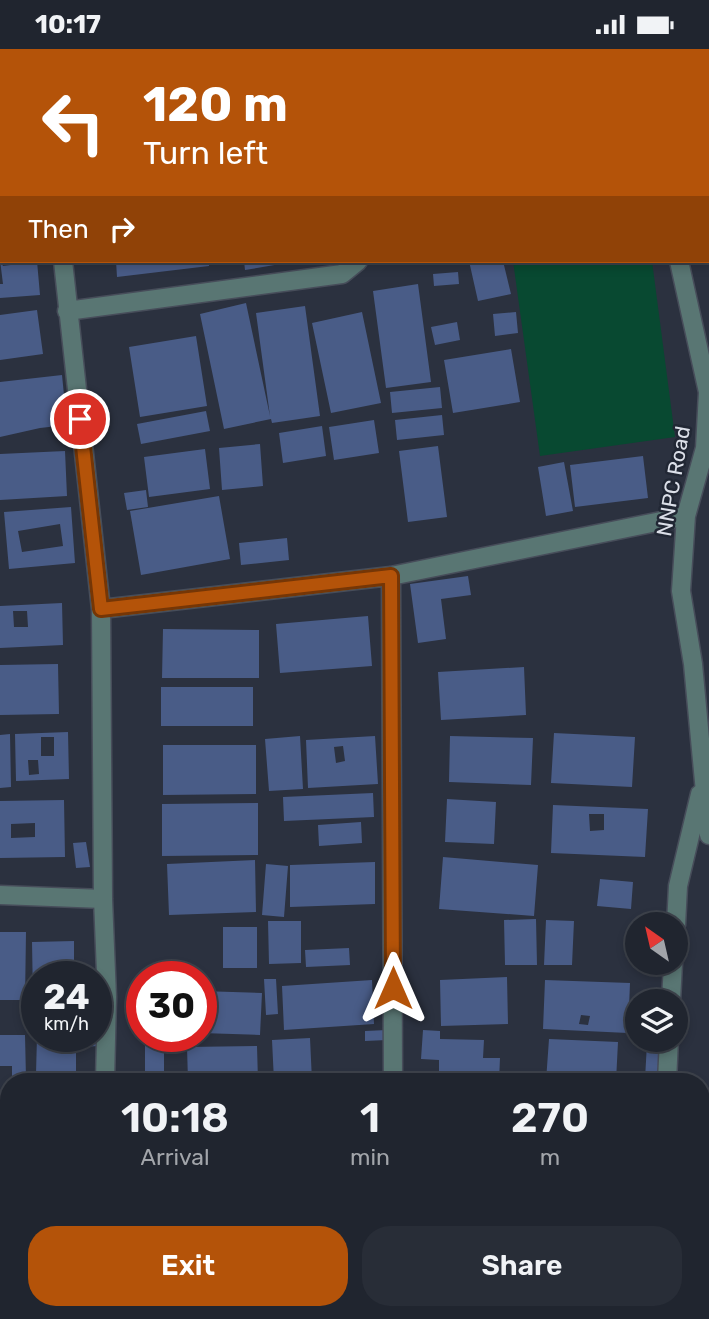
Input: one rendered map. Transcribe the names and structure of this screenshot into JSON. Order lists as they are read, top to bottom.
{
  "streets": {
    "street": ["NNPC Road"]
  },
  "north": "top left",
  "page": {
    "status": "10:17",
    "turn": ["120 m", "Turn left"],
    "then": "Then",
    "speed": "24 km/h",
    "limit": "30",
    "eta": [
      "10:18",
      "Arrival",
      "1",
      "min",
      "270",
      "m"
    ],
    "buttons": ["Exit", "Share"]
  }
}
